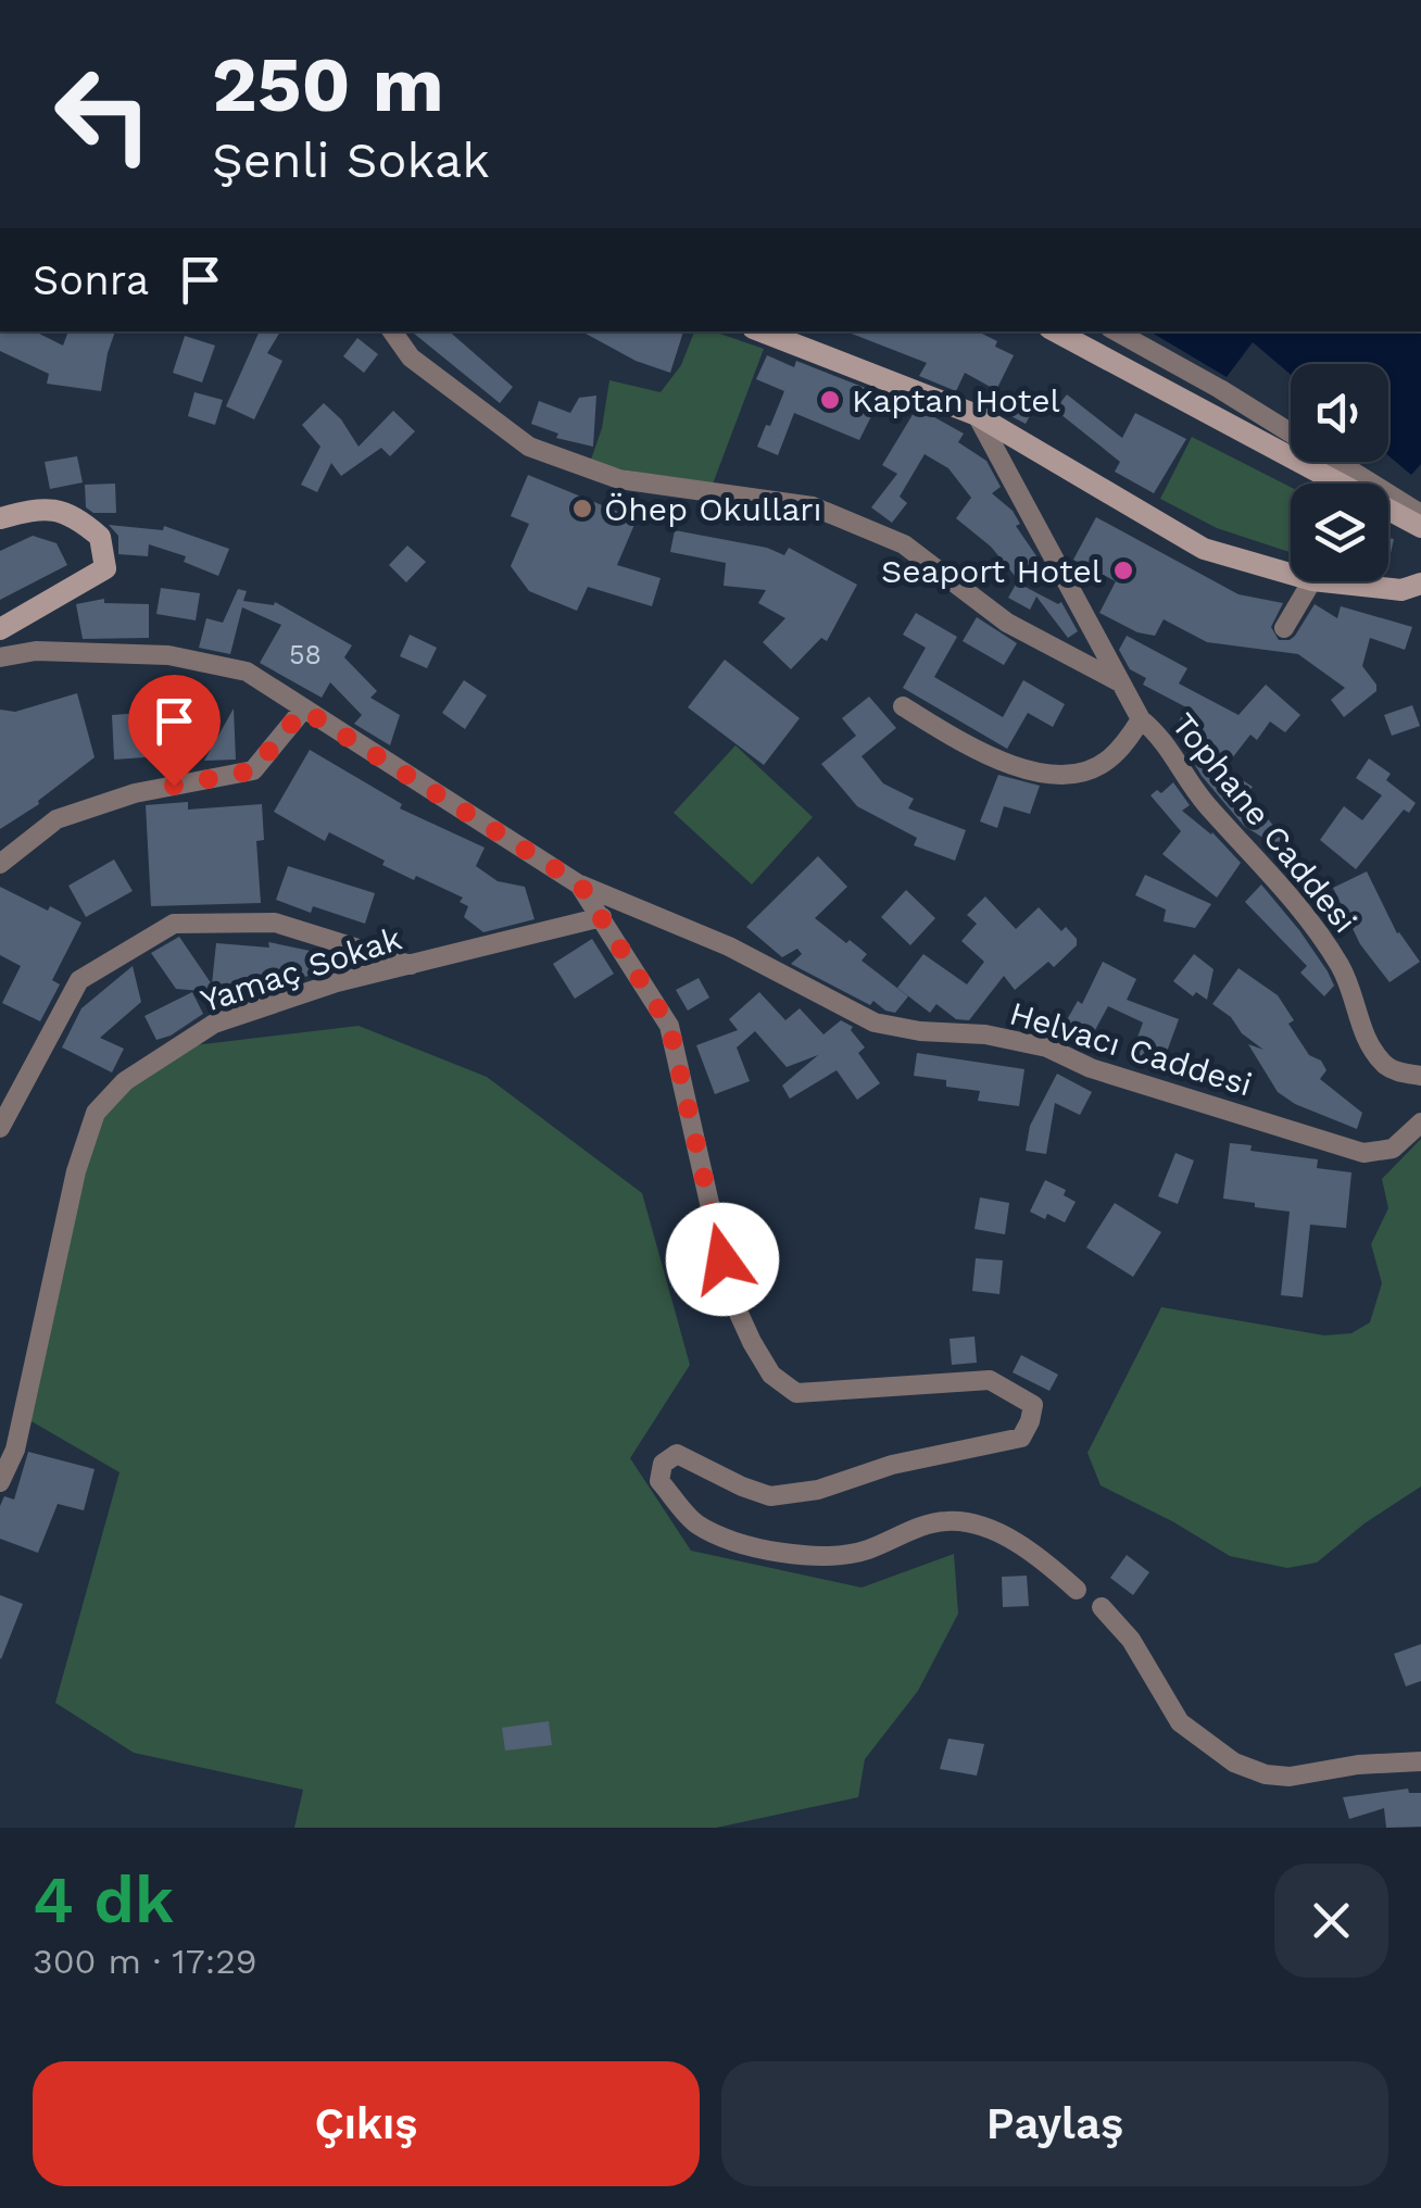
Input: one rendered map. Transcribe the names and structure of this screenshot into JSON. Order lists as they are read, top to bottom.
{
  "streets": {
    "street": ["Tophane Caddesi", "Yamaç Sokak", "Helvacı Caddesi"]
  },
  "places": ["Kaptan Hotel", "Öhep Okulları", "Seaport Hotel"],
  "house_numbers": ["58"],
  "page": {
    "turn": ["250 m", "Şenli Sokak"],
    "then": "Sonra",
    "heading": ["4 dk", "300 m · 17:29"],
    "buttons": ["Çıkış", "Paylaş"]
  }
}
